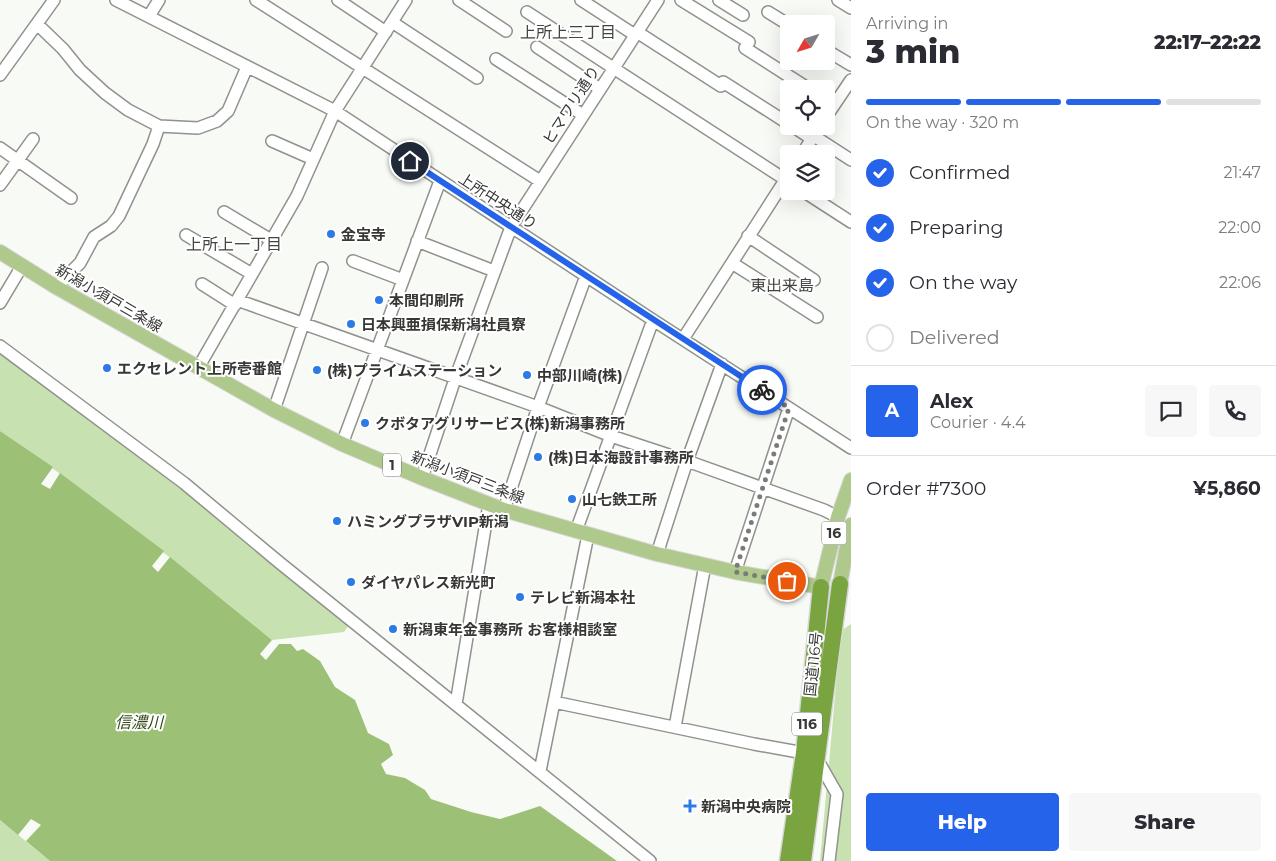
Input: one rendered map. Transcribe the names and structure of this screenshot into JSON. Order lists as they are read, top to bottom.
{
  "streets": {
    "highway": ["国道116号", "116"],
    "main road": ["新潟小須戸三条線", "1", "16"],
    "street": ["ヒマワリ通り", "上所中央通り"]
  },
  "crossings": [
    ["ヒマワリ通り", "上所中央通り"],
    ["ヒマワリ通り", "新潟小須戸三条線"],
    ["新潟小須戸三条線", "16"],
    ["新潟小須戸三条線", "国道116号"],
    ["16", "国道116号"]
  ],
  "districts": ["上所上三丁目", "上所上一丁目", "東出来島"],
  "water": ["信濃川"],
  "places": {
    "other": [
      "金宝寺",
      "本間印刷所",
      "日本興亜損保新潟社員寮",
      "エクセレント上所壱番館",
      "(株)プライムステーション",
      "中部川崎(株)",
      "クボタアグリサービス(株)新潟事務所",
      "(株)日本海設計事務所",
      "山七鉄工所",
      "ハミングプラザVIP新潟",
      "ダイヤパレス新光町",
      "テレビ新潟本社",
      "新潟東年金事務所 お客様相談室"
    ],
    "health": ["新潟中央病院"]
  },
  "north": "bottom left",
  "page": {
    "heading": ["3 min", "Arriving in", "22:17–22:22"],
    "panel": [
      "Alex",
      "Courier · 4.4",
      "Order #7300",
      "¥5,860"
    ],
    "bar": "On the way · 320 m",
    "list": [
      ["Confirmed", "21:47"],
      ["Preparing", "22:00"],
      ["On the way", "22:06"],
      "Delivered"
    ],
    "round": "A",
    "buttons": ["Help", "Share"]
  }
}
